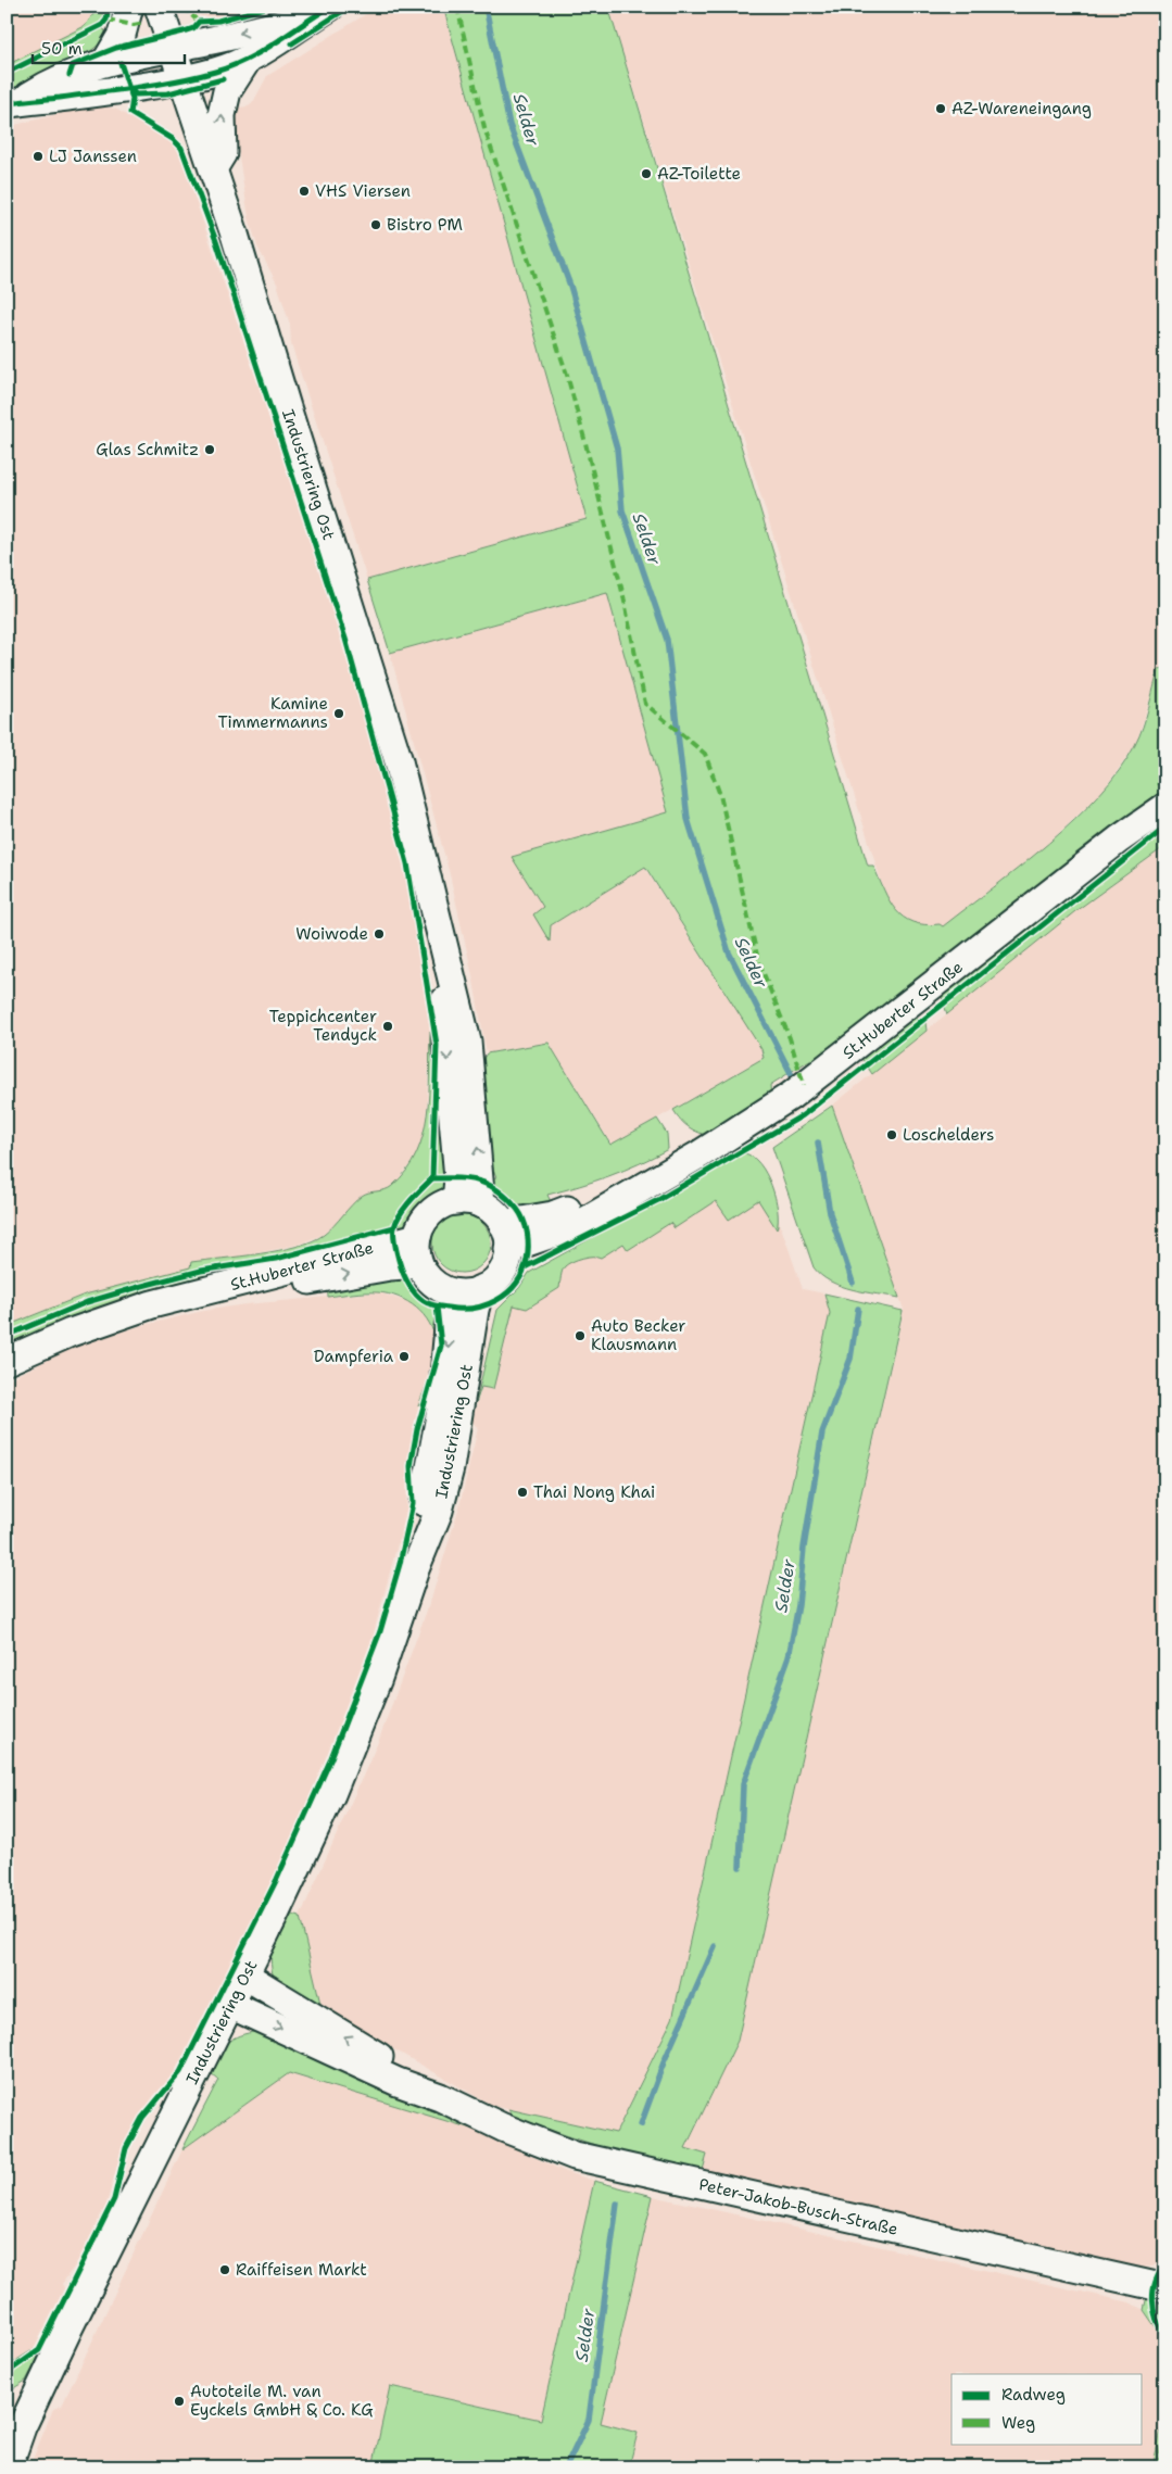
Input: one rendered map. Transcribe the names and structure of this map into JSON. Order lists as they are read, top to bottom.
{
  "streets": {
    "street": ["Industriering Ost", "St.Huberter Straße", "Peter-Jakob-Busch-Straße"]
  },
  "crossings": [
    ["Industriering Ost", "St.Huberter Straße"],
    ["Industriering Ost", "Peter-Jakob-Busch-Straße"]
  ],
  "water": ["Selder"],
  "places": [
    "AZ-Wareneingang",
    "LJ Janssen",
    "AZ-Toilette",
    "VHS Viersen",
    "Bistro PM",
    "Glas Schmitz",
    "Kamine Timmermanns",
    "Woiwode",
    "Teppichcenter Tendyck",
    "Loschelders",
    "Auto Becker Klausmann",
    "Dampferia",
    "Thai Nong Khai",
    "Raiffeisen Markt",
    "Autoteile M. van Eyckels GmbH & Co. KG"
  ],
  "legend": ["Radweg", "Weg"],
  "scale_bar": "50 m"
}
